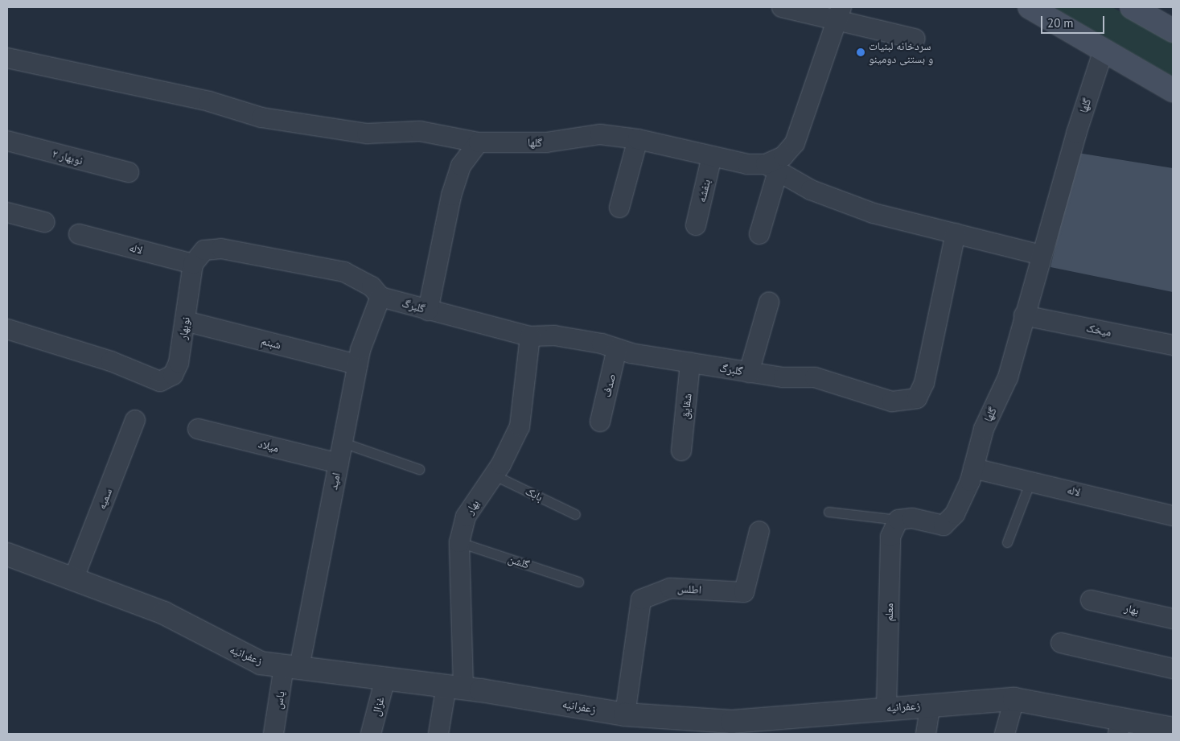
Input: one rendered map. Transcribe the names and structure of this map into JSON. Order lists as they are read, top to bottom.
{
  "streets": {
    "street": [
      "گلها",
      "نوبهار ۲",
      "بنفشه",
      "لاله",
      "گلبرگ",
      "نوبهار",
      "میخک",
      "شبنم",
      "صدف",
      "شقایق",
      "میلاد",
      "امید",
      "سمیه",
      "بهار",
      "اطلس",
      "معلم",
      "زعفرانیه",
      "یاس",
      "غزال"
    ],
    "lane": ["بابک", "گلشن"]
  },
  "crossings": [
    ["گلها", "بنفشه"],
    ["گلها", "لاله"],
    ["گلها", "گلبرگ"],
    ["گلها", "میخک"],
    ["گلها", "معلم"],
    ["لاله", "نوبهار"],
    ["گلبرگ", "صدف"],
    ["گلبرگ", "شقایق"],
    ["گلبرگ", "امید"],
    ["گلبرگ", "بهار"],
    ["نوبهار", "شبنم"],
    ["شبنم", "امید"],
    ["میلاد", "امید"],
    ["امید", "زعفرانیه"],
    ["امید", "یاس"],
    ["بابک", "بهار"],
    ["سمیه", "زعفرانیه"],
    ["بهار", "گلشن"],
    ["بهار", "زعفرانیه"],
    ["اطلس", "زعفرانیه"],
    ["معلم", "زعفرانیه"],
    ["زعفرانیه", "یاس"],
    ["زعفرانیه", "غزال"]
  ],
  "places": ["سردخانه لبنیات و بستنی دومینو"],
  "scale_bar": "20 m"
}
